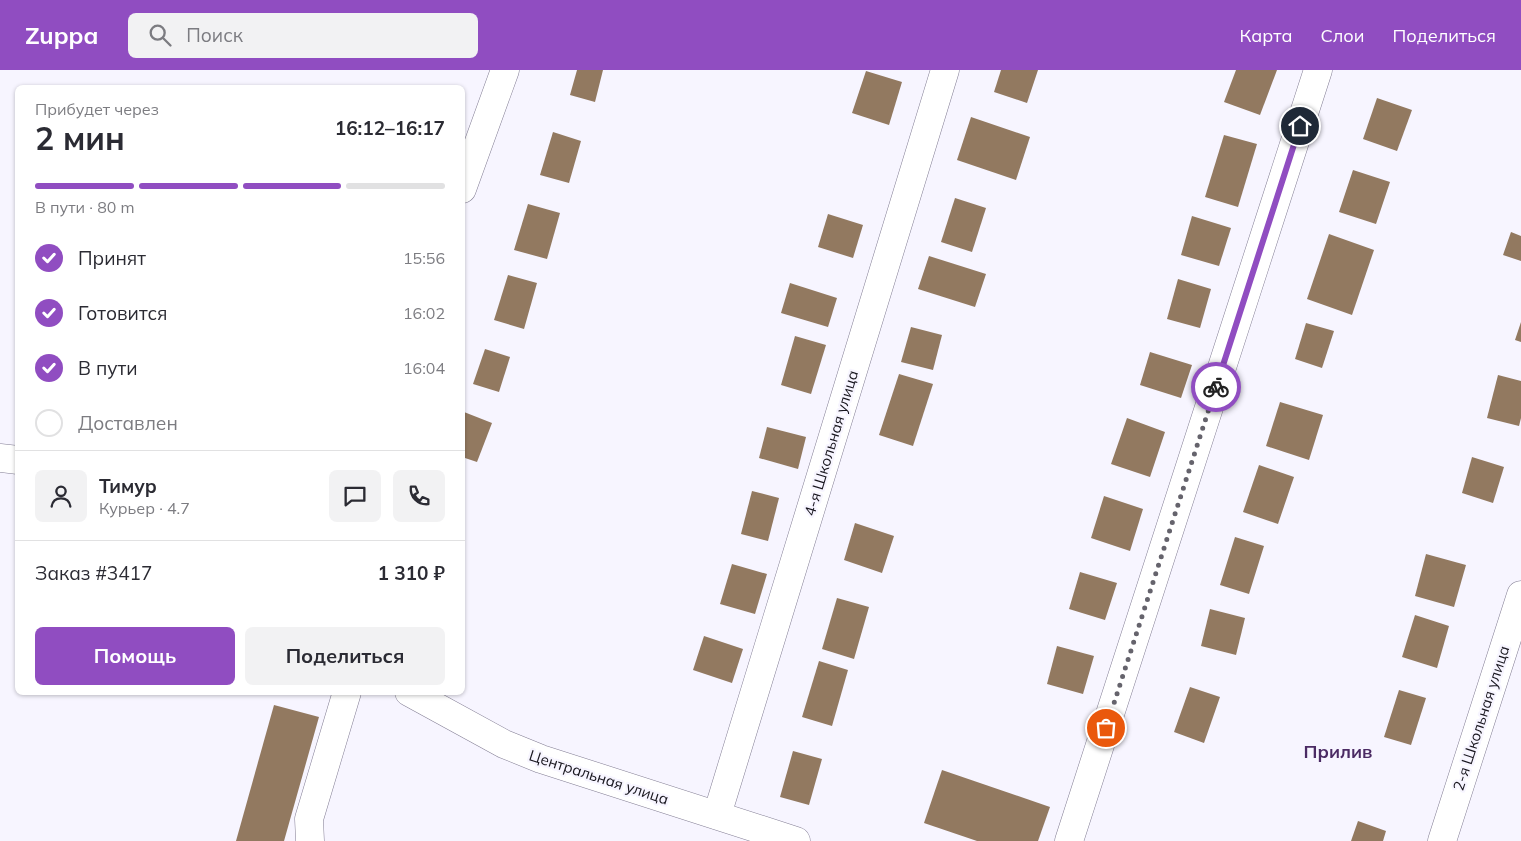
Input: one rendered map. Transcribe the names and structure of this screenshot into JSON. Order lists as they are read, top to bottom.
{
  "streets": {
    "street": ["4-я Школьная улица", "2-я Школьная улица", "Центральная улица"]
  },
  "crossings": [
    ["4-я Школьная улица", "Центральная улица"]
  ],
  "districts": ["Прилив"],
  "page": {
    "header": "Zuppa",
    "search": "Поиск",
    "nav": ["Карта", "Слои", "Поделиться"],
    "heading": ["2 мин", "Прибудет через", "16:12–16:17"],
    "panel": [
      "Тимур",
      "Курьер · 4.7",
      "Заказ #3417",
      "1 310 ₽"
    ],
    "bar": "В пути · 80 m",
    "list": [
      ["Принят", "15:56"],
      ["Готовится", "16:02"],
      ["В пути", "16:04"],
      "Доставлен"
    ],
    "buttons": ["Помощь", "Поделиться"]
  }
}
